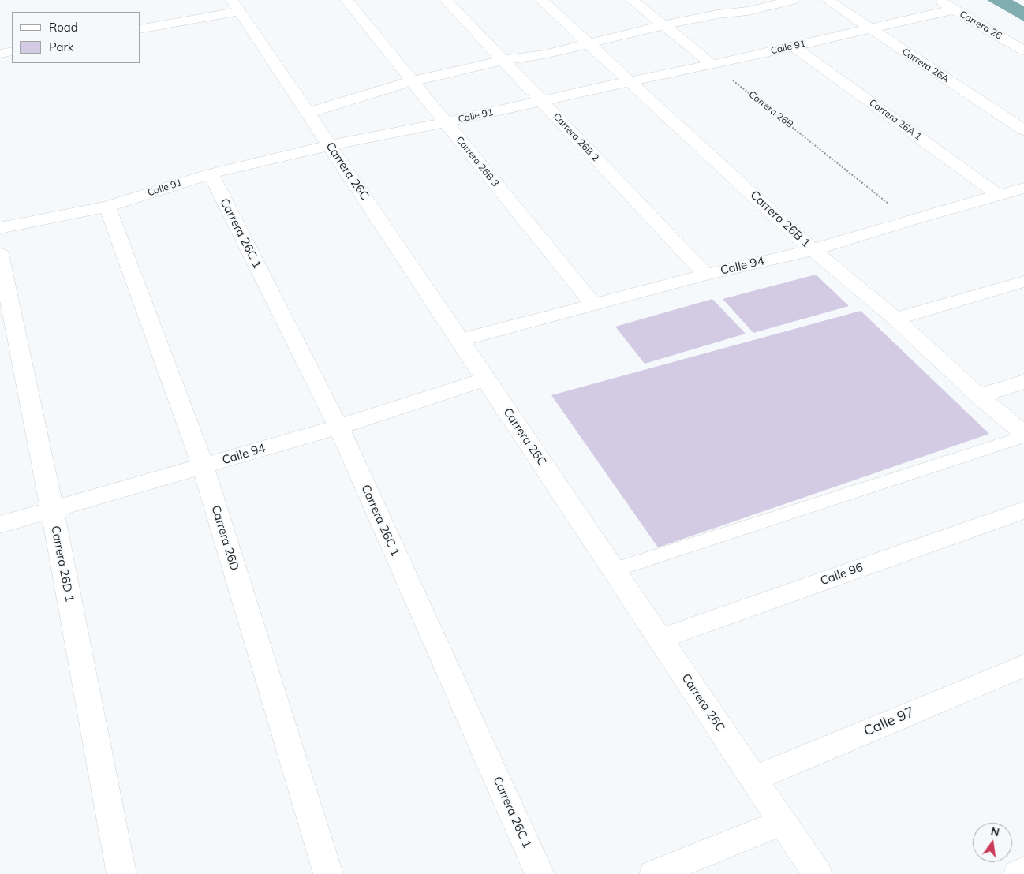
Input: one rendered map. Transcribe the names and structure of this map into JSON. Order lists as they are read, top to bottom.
{
  "streets": {
    "street": [
      "Carrera 26",
      "Calle 91",
      "Carrera 26A",
      "Carrera 26A 1",
      "Carrera 26B 2",
      "Carrera 26B 3",
      "Carrera 26C",
      "Carrera 26B 1",
      "Carrera 26C 1",
      "Calle 94",
      "Carrera 26D",
      "Carrera 26D 1",
      "Calle 96",
      "Calle 97"
    ],
    "path": ["Carrera 26B"]
  },
  "crossings": [
    ["Carrera 26", "Calle 91"],
    ["Calle 91", "Carrera 26A"],
    ["Calle 91", "Carrera 26B"],
    ["Calle 91", "Carrera 26A 1"],
    ["Calle 91", "Carrera 26B 2"],
    ["Calle 91", "Carrera 26B 3"],
    ["Calle 91", "Carrera 26C"],
    ["Calle 91", "Carrera 26B 1"],
    ["Calle 91", "Carrera 26C 1"],
    ["Calle 91", "Carrera 26D"],
    ["Carrera 26B", "Calle 94"],
    ["Carrera 26A 1", "Calle 94"],
    ["Carrera 26B 2", "Calle 94"],
    ["Carrera 26B 3", "Calle 94"],
    ["Carrera 26C", "Calle 94"],
    ["Carrera 26C", "Calle 96"],
    ["Carrera 26C", "Calle 97"],
    ["Carrera 26B 1", "Calle 94"],
    ["Carrera 26C 1", "Calle 94"],
    ["Calle 94", "Carrera 26D"],
    ["Calle 94", "Carrera 26D 1"]
  ],
  "legend": ["Road", "Park"],
  "north": "top"
}
